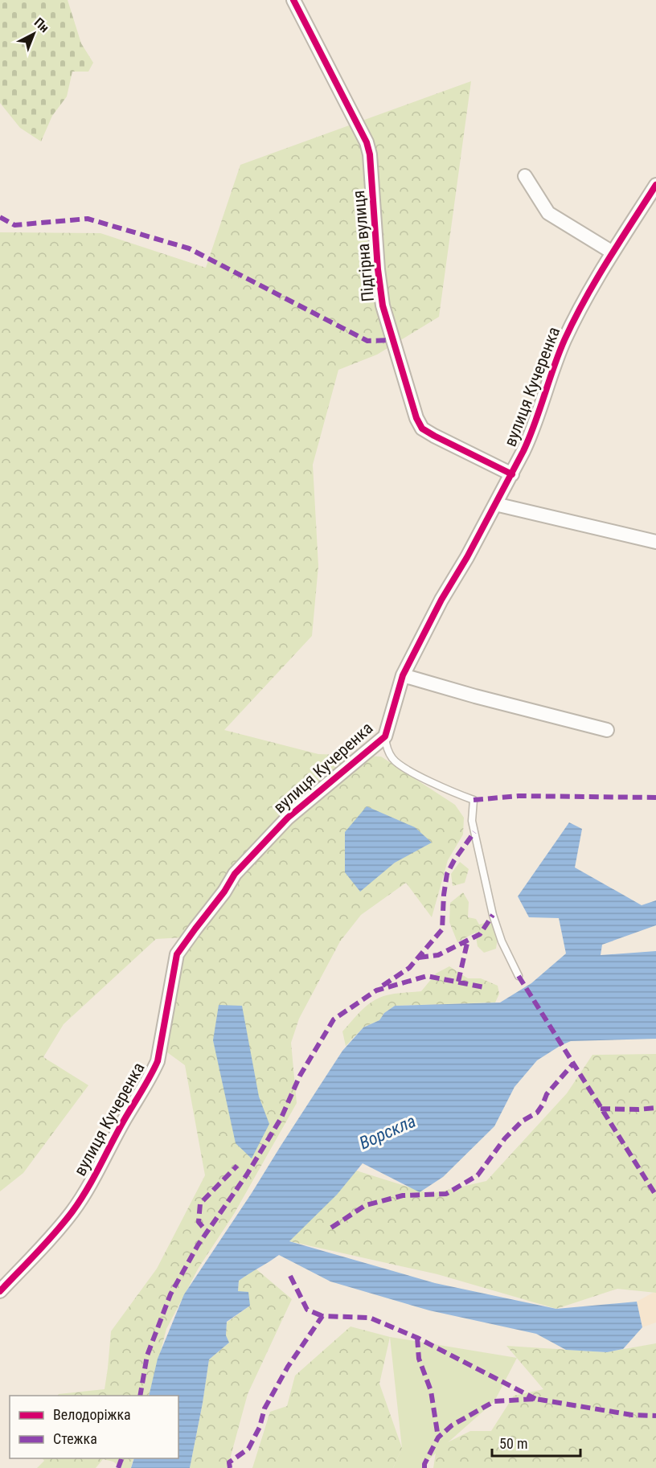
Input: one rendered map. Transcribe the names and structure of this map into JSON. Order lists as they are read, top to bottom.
{
  "streets": {
    "street": ["Підгірна вулиця", "вулиця Кучеренка"]
  },
  "crossings": [
    ["Підгірна вулиця", "вулиця Кучеренка"]
  ],
  "water": ["Ворскла"],
  "legend": ["Велодоріжка", "Стежка"],
  "scale_bar": "50 m",
  "north": "top right"
}
